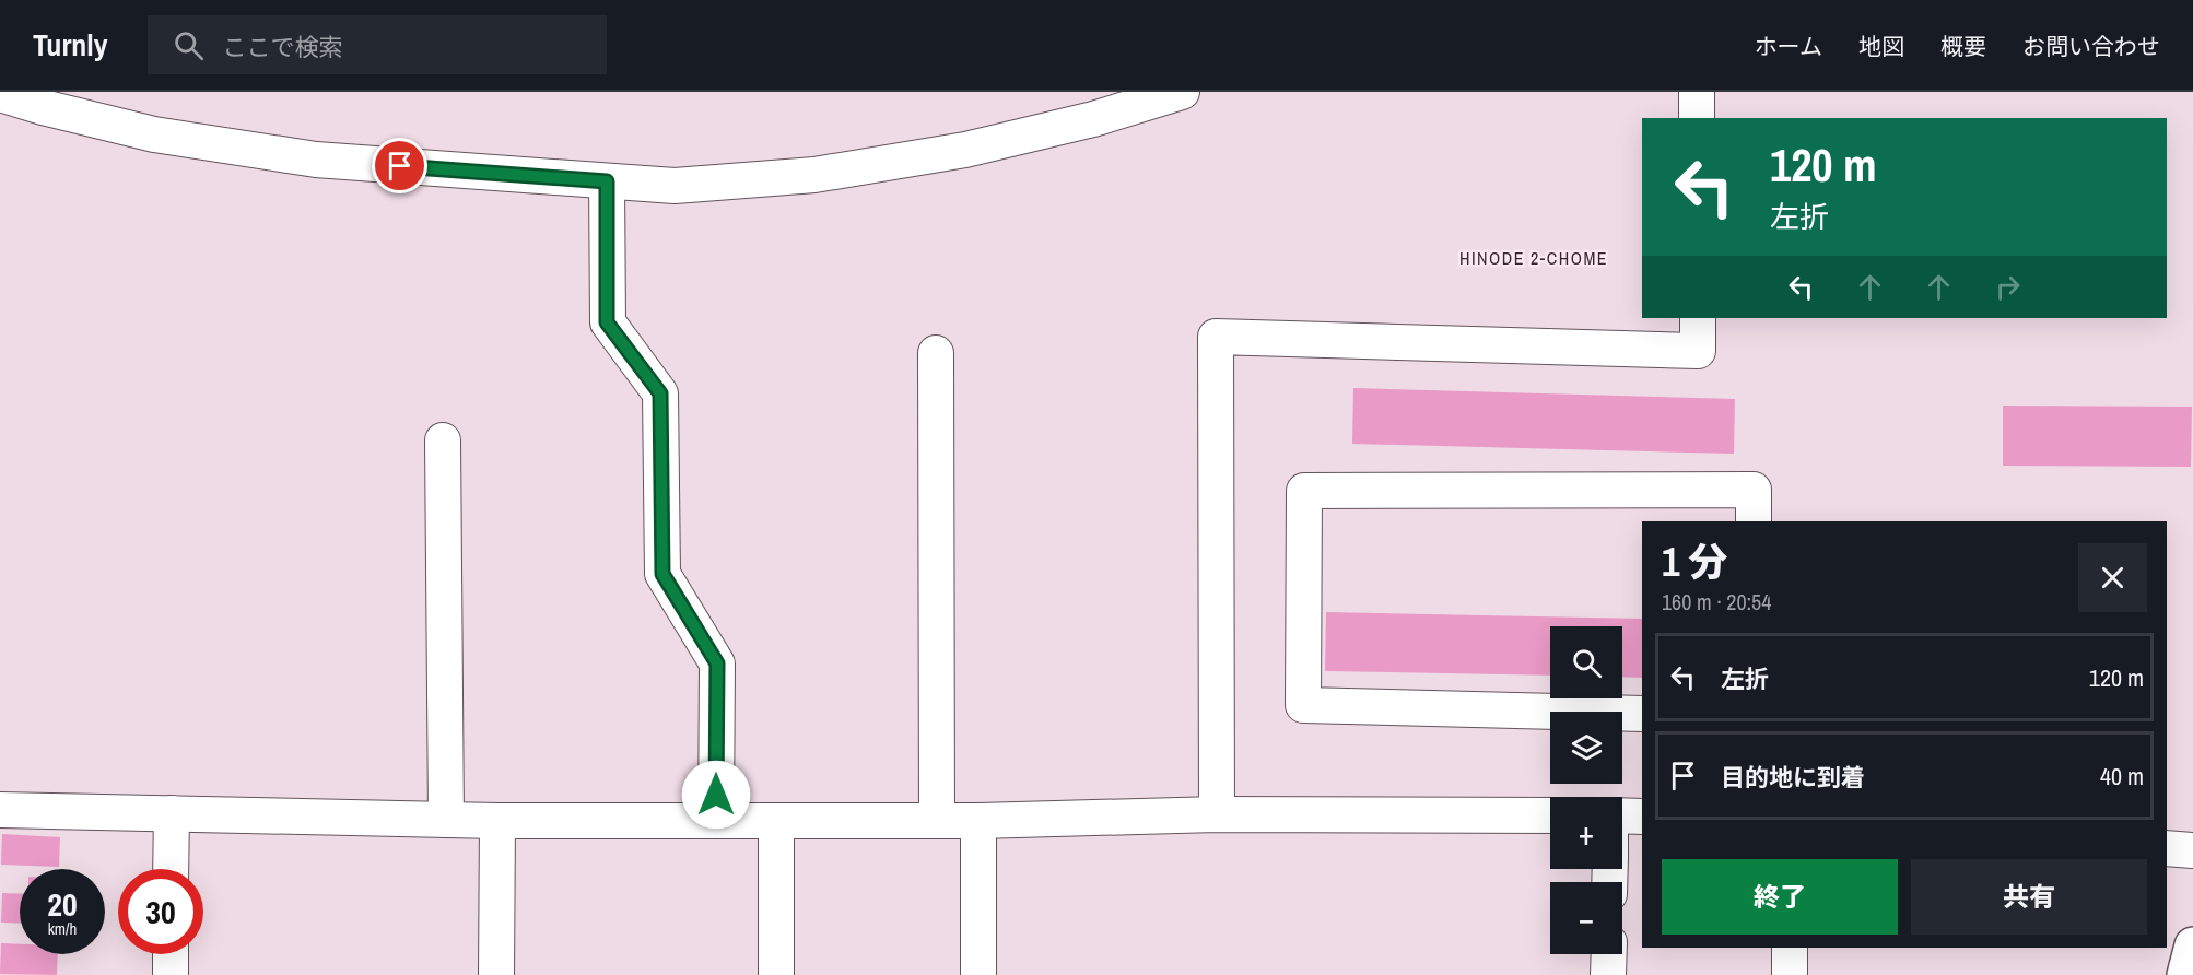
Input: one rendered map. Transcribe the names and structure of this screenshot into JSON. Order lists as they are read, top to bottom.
{
  "districts": ["HINODE 2-CHOME"],
  "page": {
    "header": "Turnly",
    "search": "ここで検索",
    "nav": [
      "ホーム",
      "地図",
      "概要",
      "お問い合わせ"
    ],
    "turn": ["120 m", "左折"],
    "heading": ["1 分", "160 m · 20:54"],
    "map_buttons": ["+", "−"],
    "list": [
      {
        "name": "左折",
        "value": "120 m"
      },
      {
        "name": "目的地に到着",
        "value": "40 m"
      }
    ],
    "buttons": ["終了", "共有"],
    "speed": "20 km/h",
    "limit": "30"
  }
}
